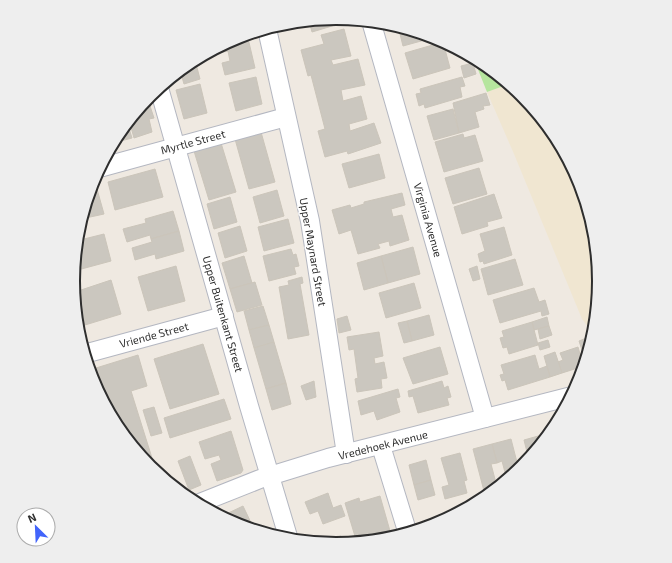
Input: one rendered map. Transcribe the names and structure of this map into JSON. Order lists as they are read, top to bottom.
{
  "streets": {
    "street": [
      "Myrtle Street",
      "Virginia Avenue",
      "Upper Maynard Street",
      "Upper Buitenkant Street",
      "Vriende Street",
      "Vredehoek Avenue"
    ]
  },
  "crossings": [
    ["Myrtle Street", "Upper Maynard Street"],
    ["Myrtle Street", "Upper Buitenkant Street"],
    ["Virginia Avenue", "Vredehoek Avenue"],
    ["Upper Maynard Street", "Vredehoek Avenue"],
    ["Upper Buitenkant Street", "Vriende Street"],
    ["Upper Buitenkant Street", "Vredehoek Avenue"]
  ],
  "north": "top left"
}
